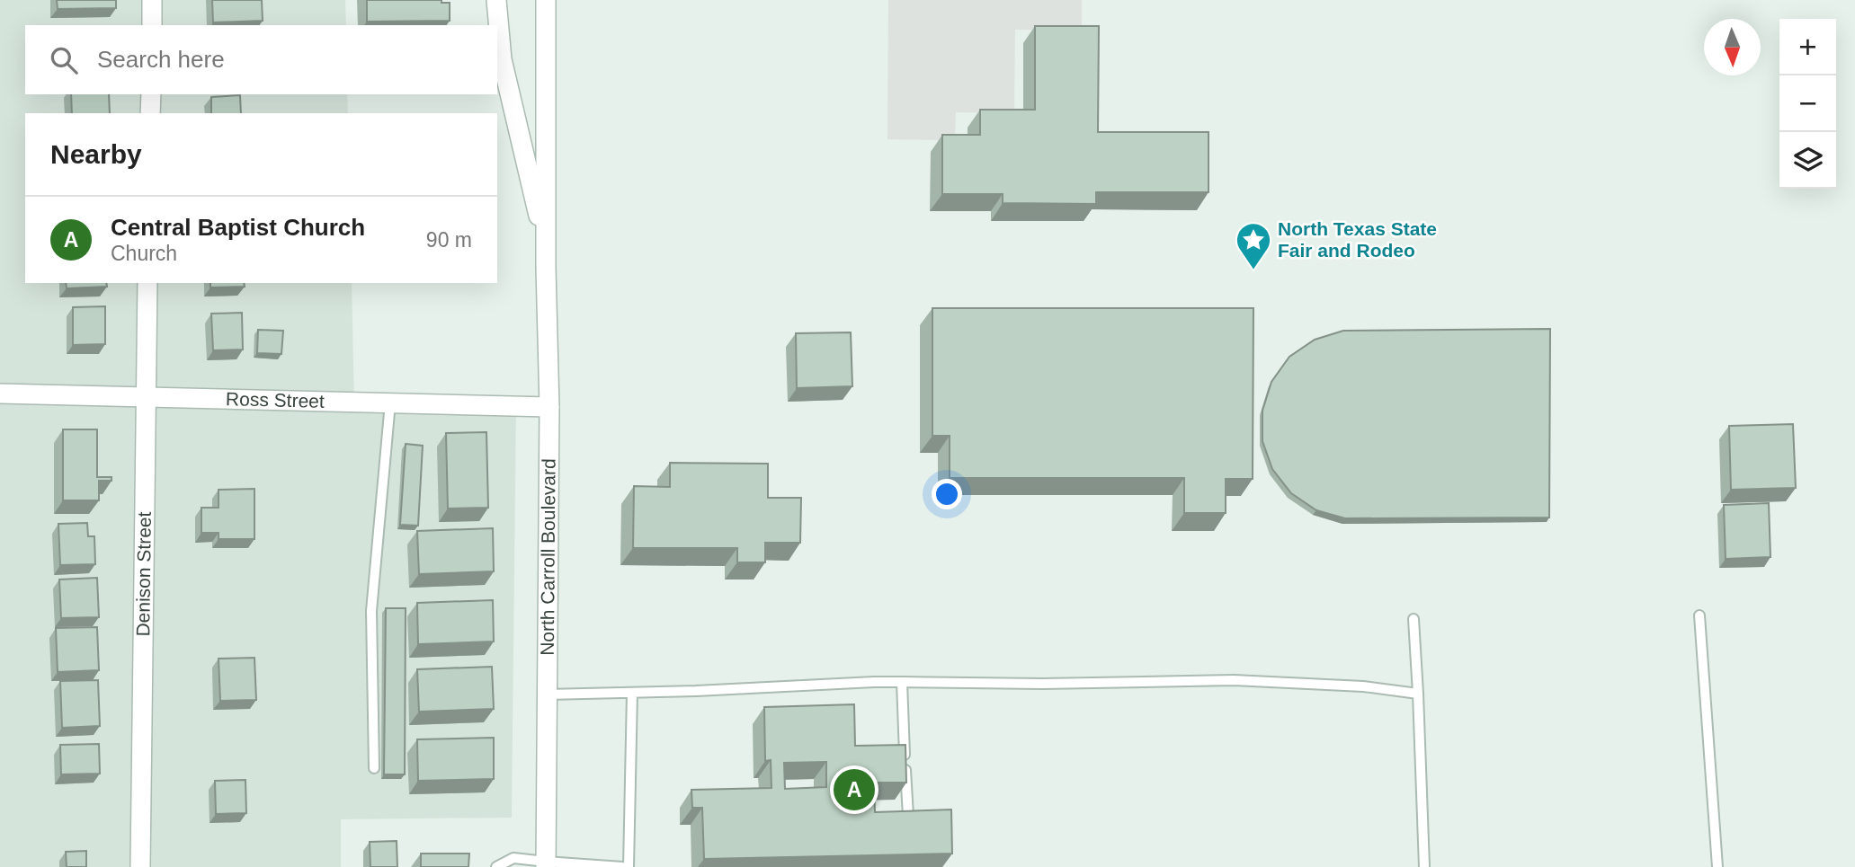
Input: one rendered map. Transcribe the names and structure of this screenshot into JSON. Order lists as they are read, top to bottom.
{
  "streets": {
    "street": ["Ross Street", "North Carroll Boulevard", "Denison Street"]
  },
  "crossings": [
    ["Ross Street", "North Carroll Boulevard"],
    ["Ross Street", "Denison Street"]
  ],
  "places": {
    "place": ["North Texas State Fair and Rodeo"]
  },
  "north": "bottom",
  "page": {
    "map_buttons": ["+", "−"],
    "search": "Search here",
    "heading": "Nearby",
    "list": [
      {
        "mark": "A",
        "name": "Central Baptist Church",
        "note": "Church",
        "value": "90 m"
      }
    ],
    "pins": "A"
  }
}
